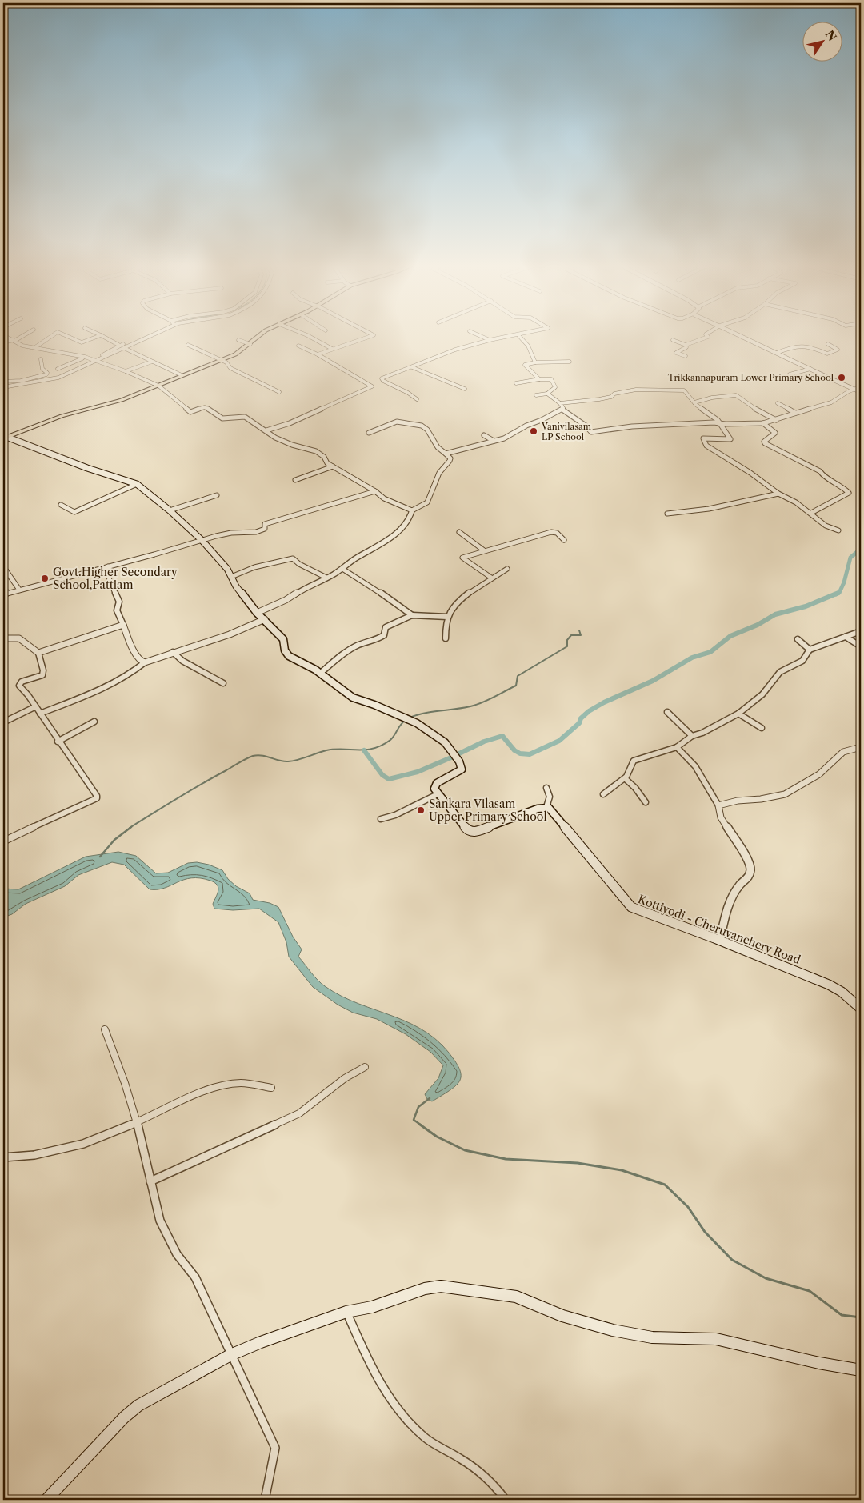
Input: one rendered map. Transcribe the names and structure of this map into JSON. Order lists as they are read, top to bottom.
{
  "streets": {
    "main road": ["Kottiyodi - Cheruvanchery Road"]
  },
  "places": [
    "Trikkannapuram Lower Primary School",
    "Vanivilasam LP School",
    "Govt.Higher Secondary School,Pattiam",
    "Sankara Vilasam Upper Primary School"
  ],
  "north": "top right"
}
